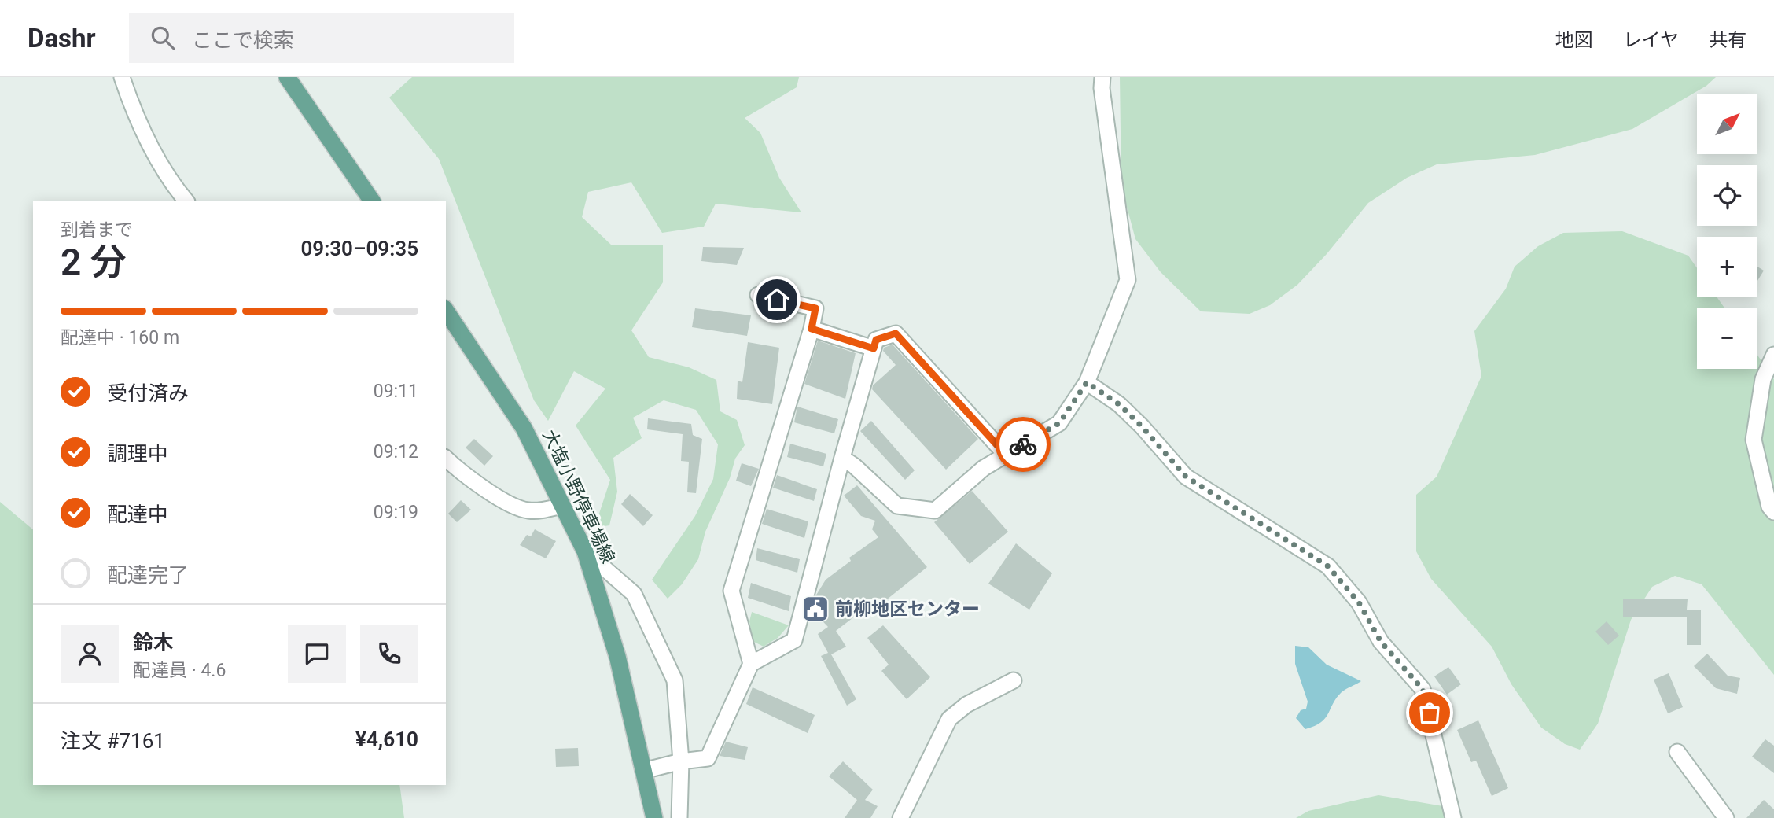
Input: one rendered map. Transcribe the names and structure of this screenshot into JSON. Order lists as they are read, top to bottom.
{
  "streets": {
    "main road": ["大塩小野停車場線"]
  },
  "places": {
    "public building": ["前柳地区センター"]
  },
  "north": "top right",
  "page": {
    "header": "Dashr",
    "search": "ここで検索",
    "nav": ["地図", "レイヤ", "共有"],
    "map_buttons": ["+", "−"],
    "heading": ["2 分", "到着まで", "09:30–09:35"],
    "panel": [
      "鈴木",
      "配達員 · 4.6",
      "注文 #7161",
      "¥4,610"
    ],
    "bar": "配達中 · 160 m",
    "list": [
      ["受付済み", "09:11"],
      ["調理中", "09:12"],
      ["配達中", "09:19"],
      "配達完了"
    ]
  }
}
